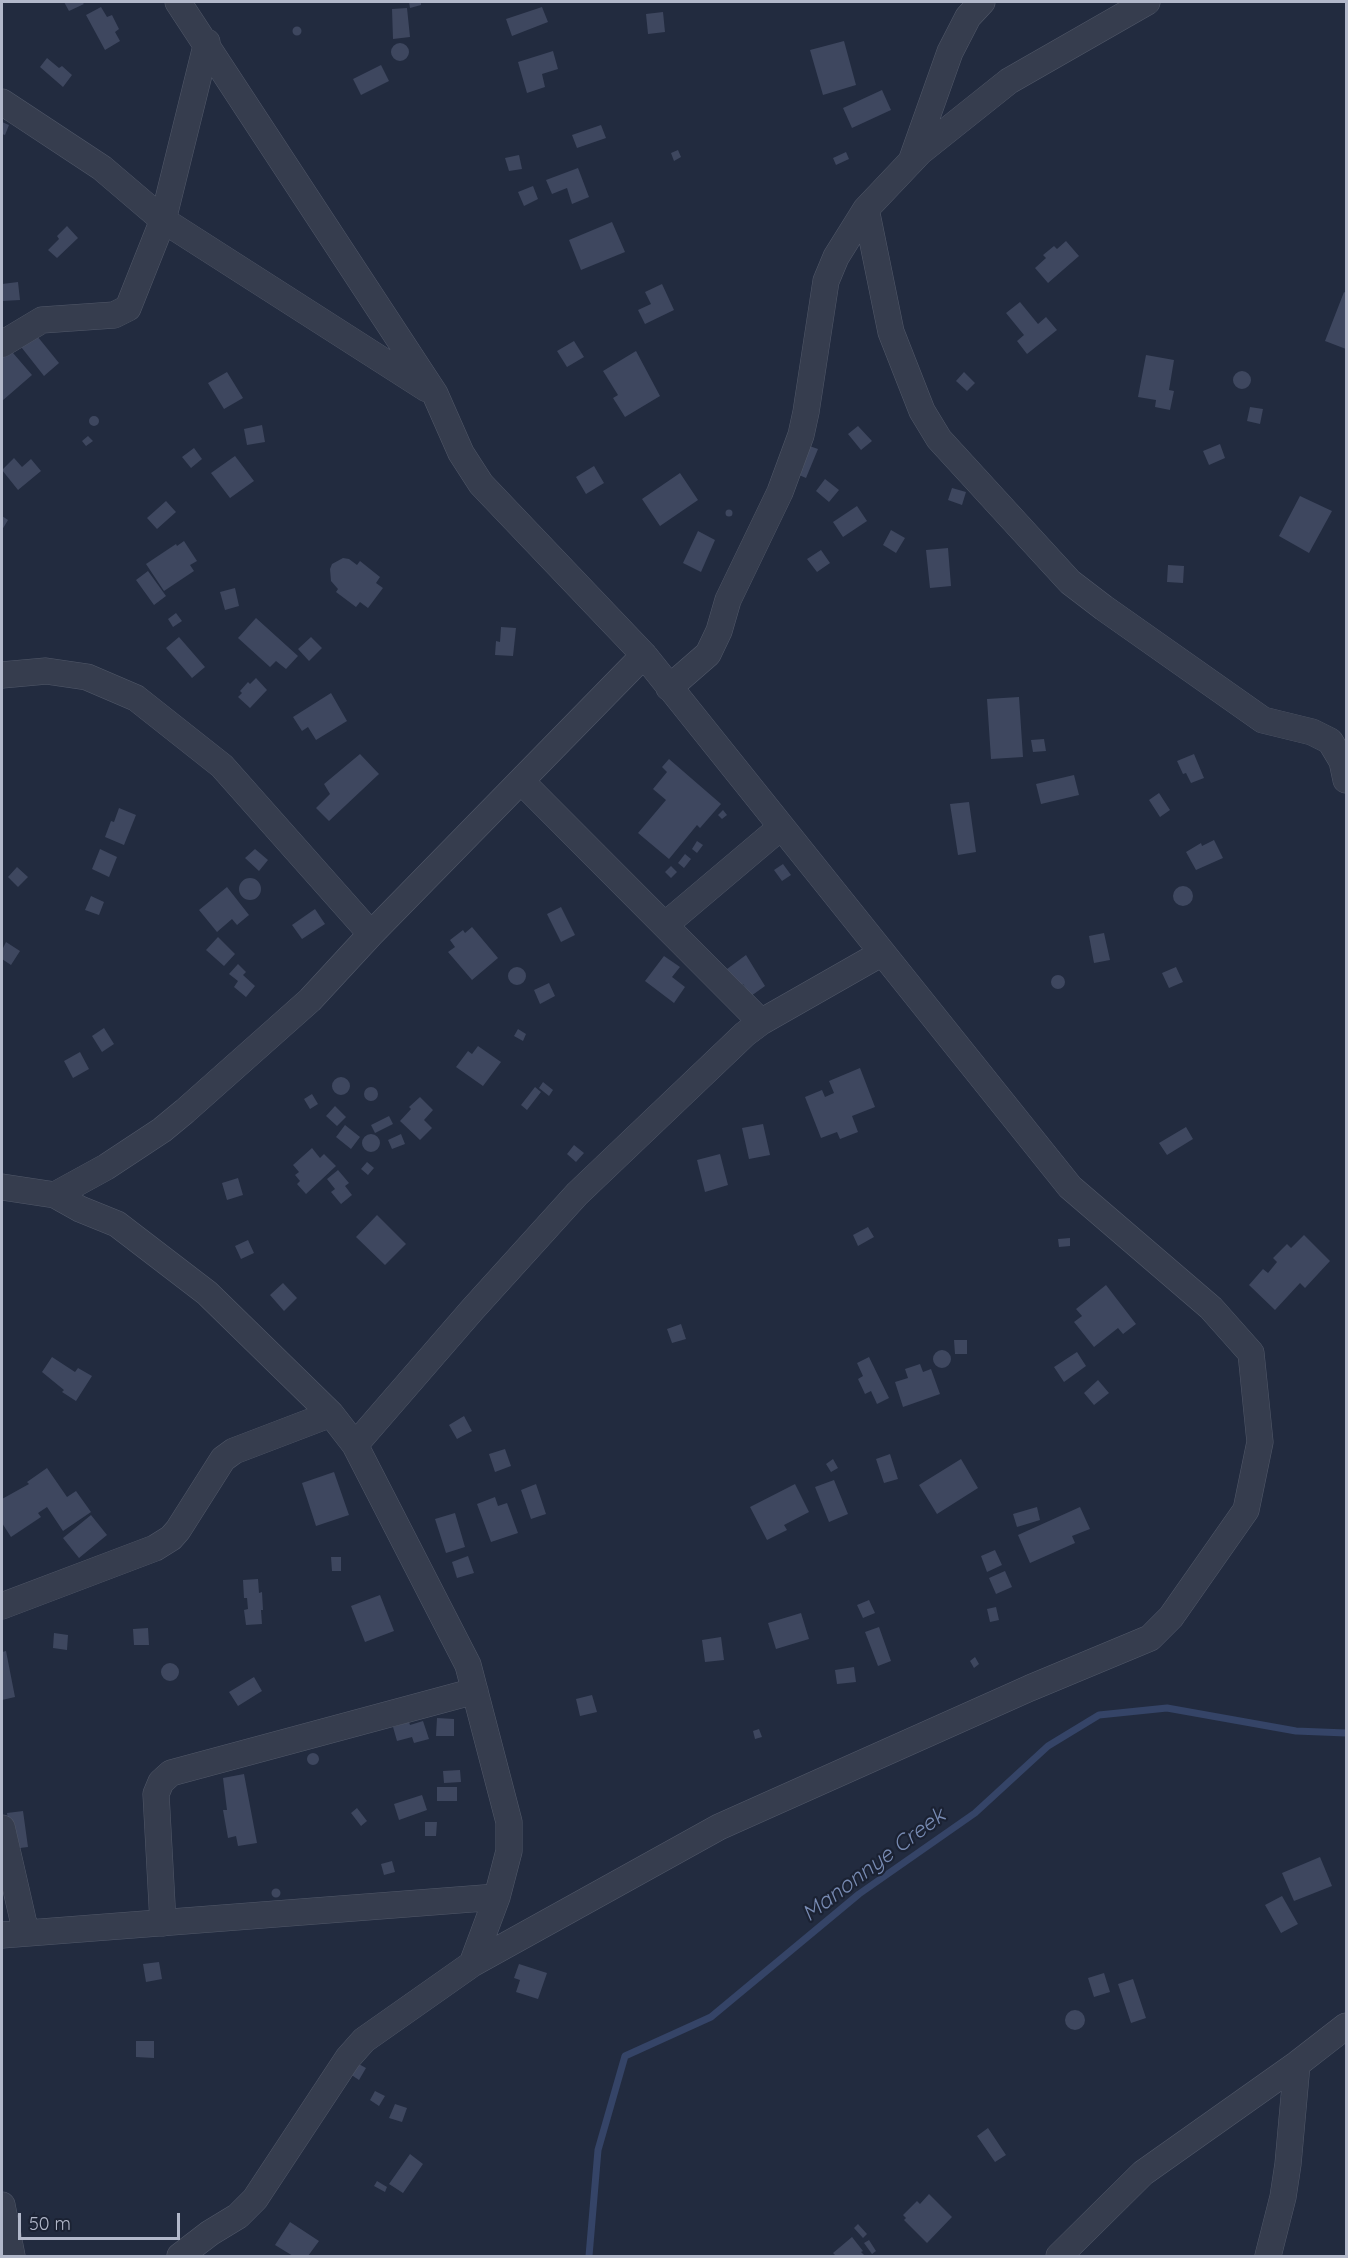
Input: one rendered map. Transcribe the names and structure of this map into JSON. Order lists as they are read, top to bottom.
{
  "water": ["Manonnye Creek"],
  "scale_bar": "50 m"
}
